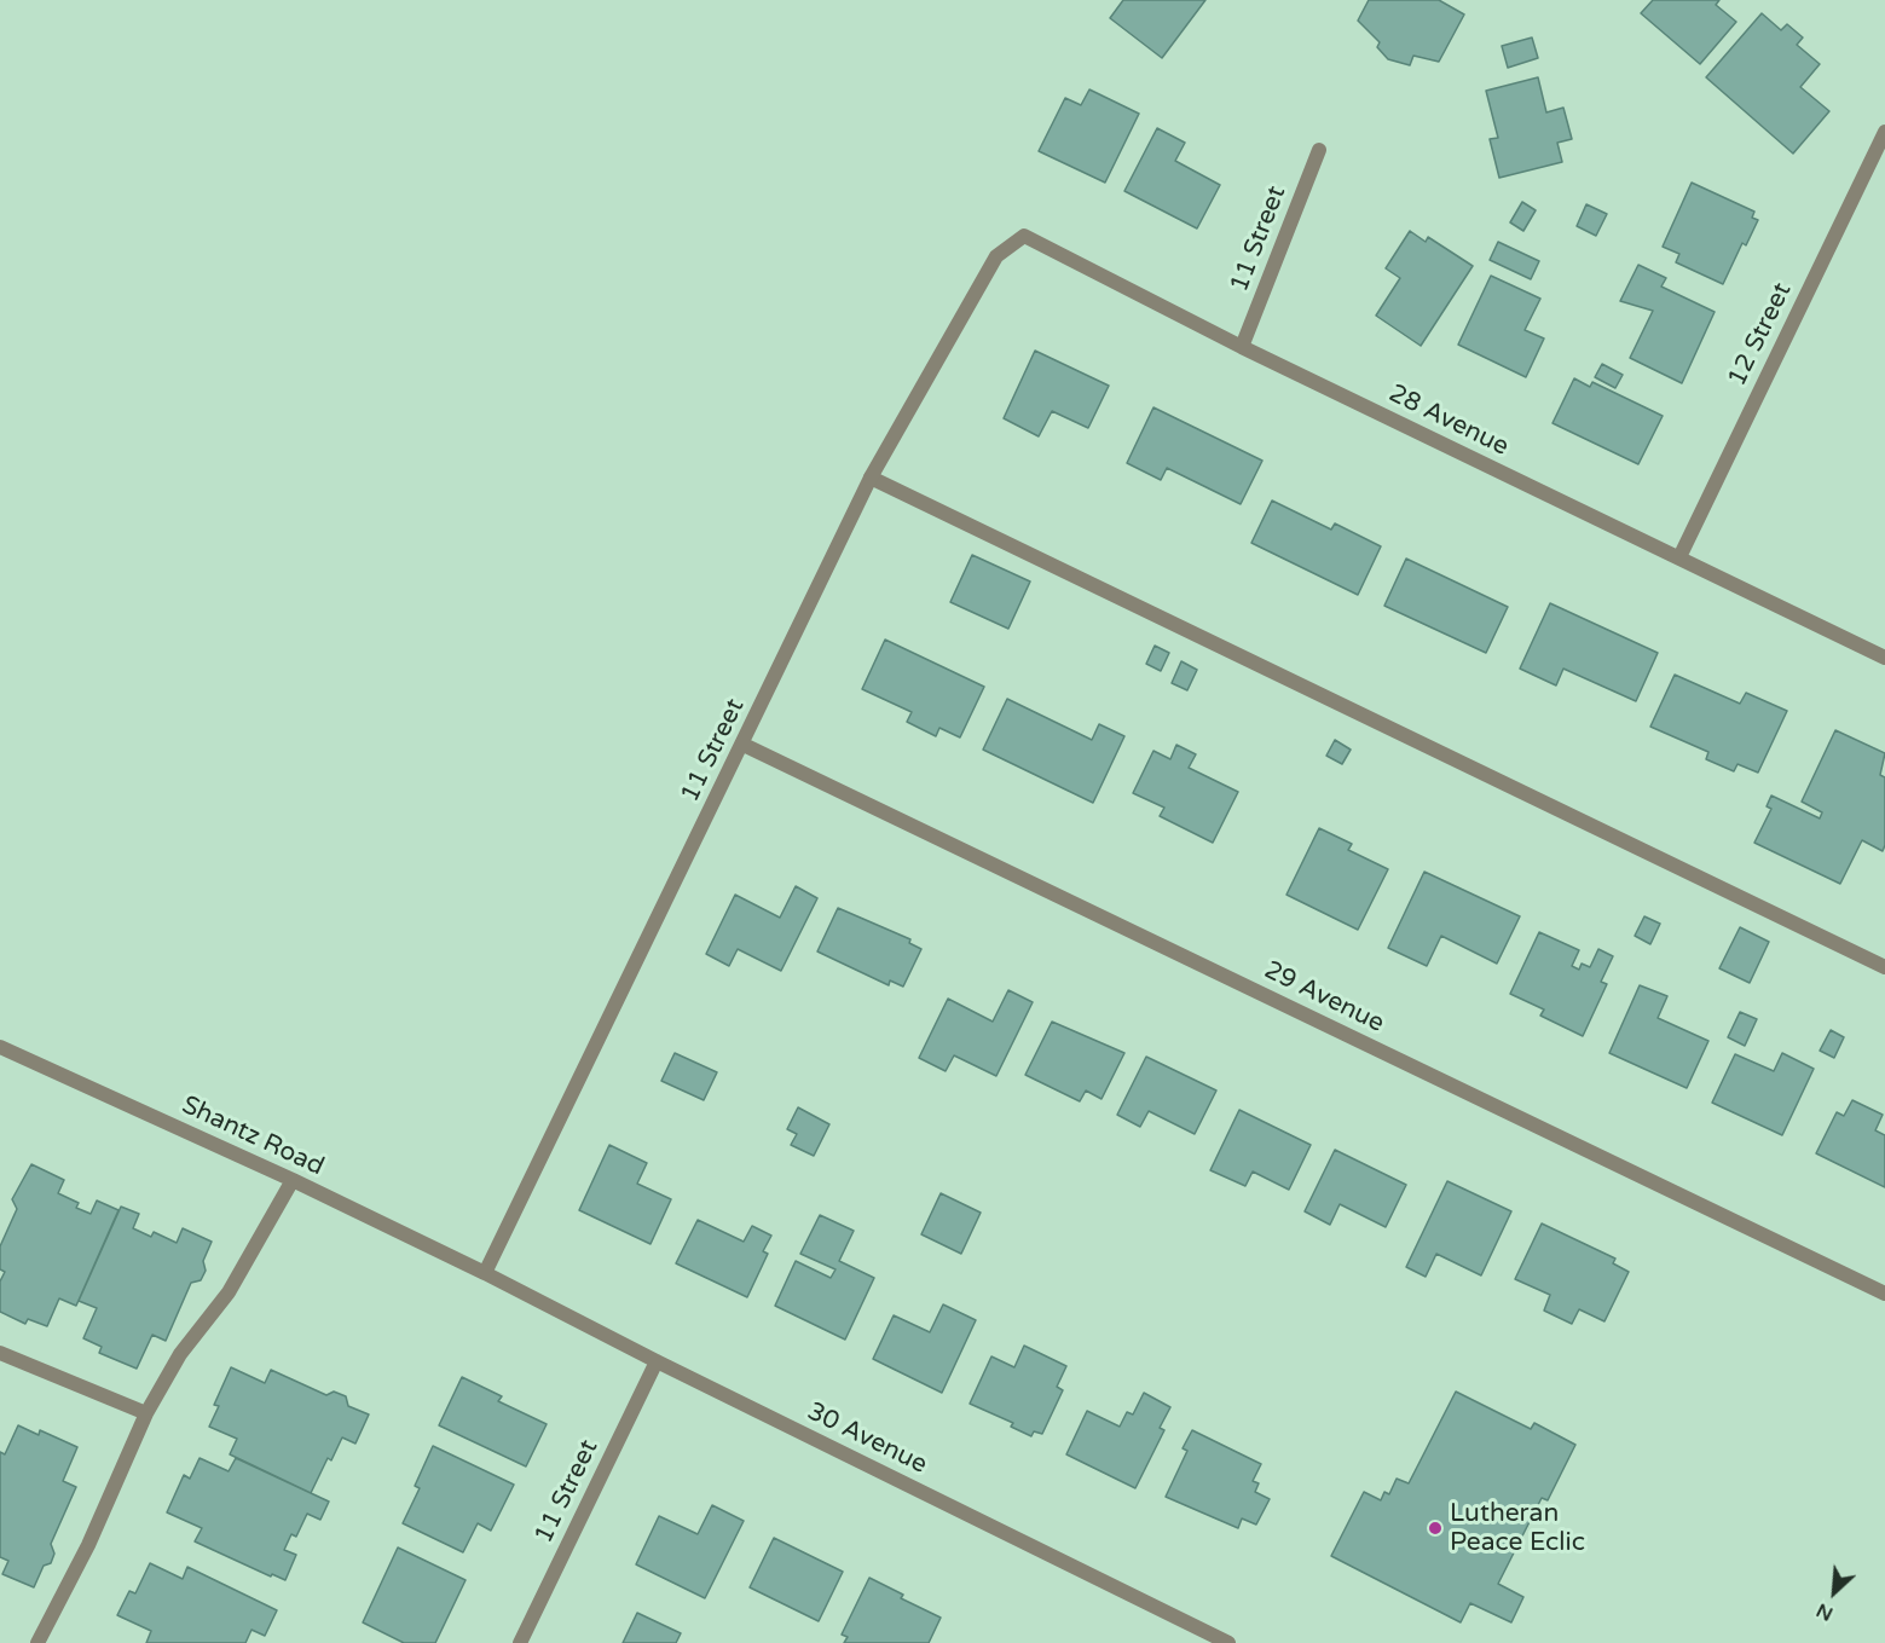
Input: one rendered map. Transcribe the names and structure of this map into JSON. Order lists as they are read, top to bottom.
{
  "streets": {
    "street": [
      "11 Street",
      "12 Street",
      "28 Avenue",
      "29 Avenue",
      "Shantz Road",
      "30 Avenue"
    ]
  },
  "crossings": [
    ["11 Street", "28 Avenue"],
    ["11 Street", "29 Avenue"],
    ["11 Street", "Shantz Road"],
    ["11 Street", "30 Avenue"],
    ["12 Street", "28 Avenue"],
    ["Shantz Road", "30 Avenue"]
  ],
  "places": ["Lutheran Peace Eclic"],
  "north": "bottom left"
}
